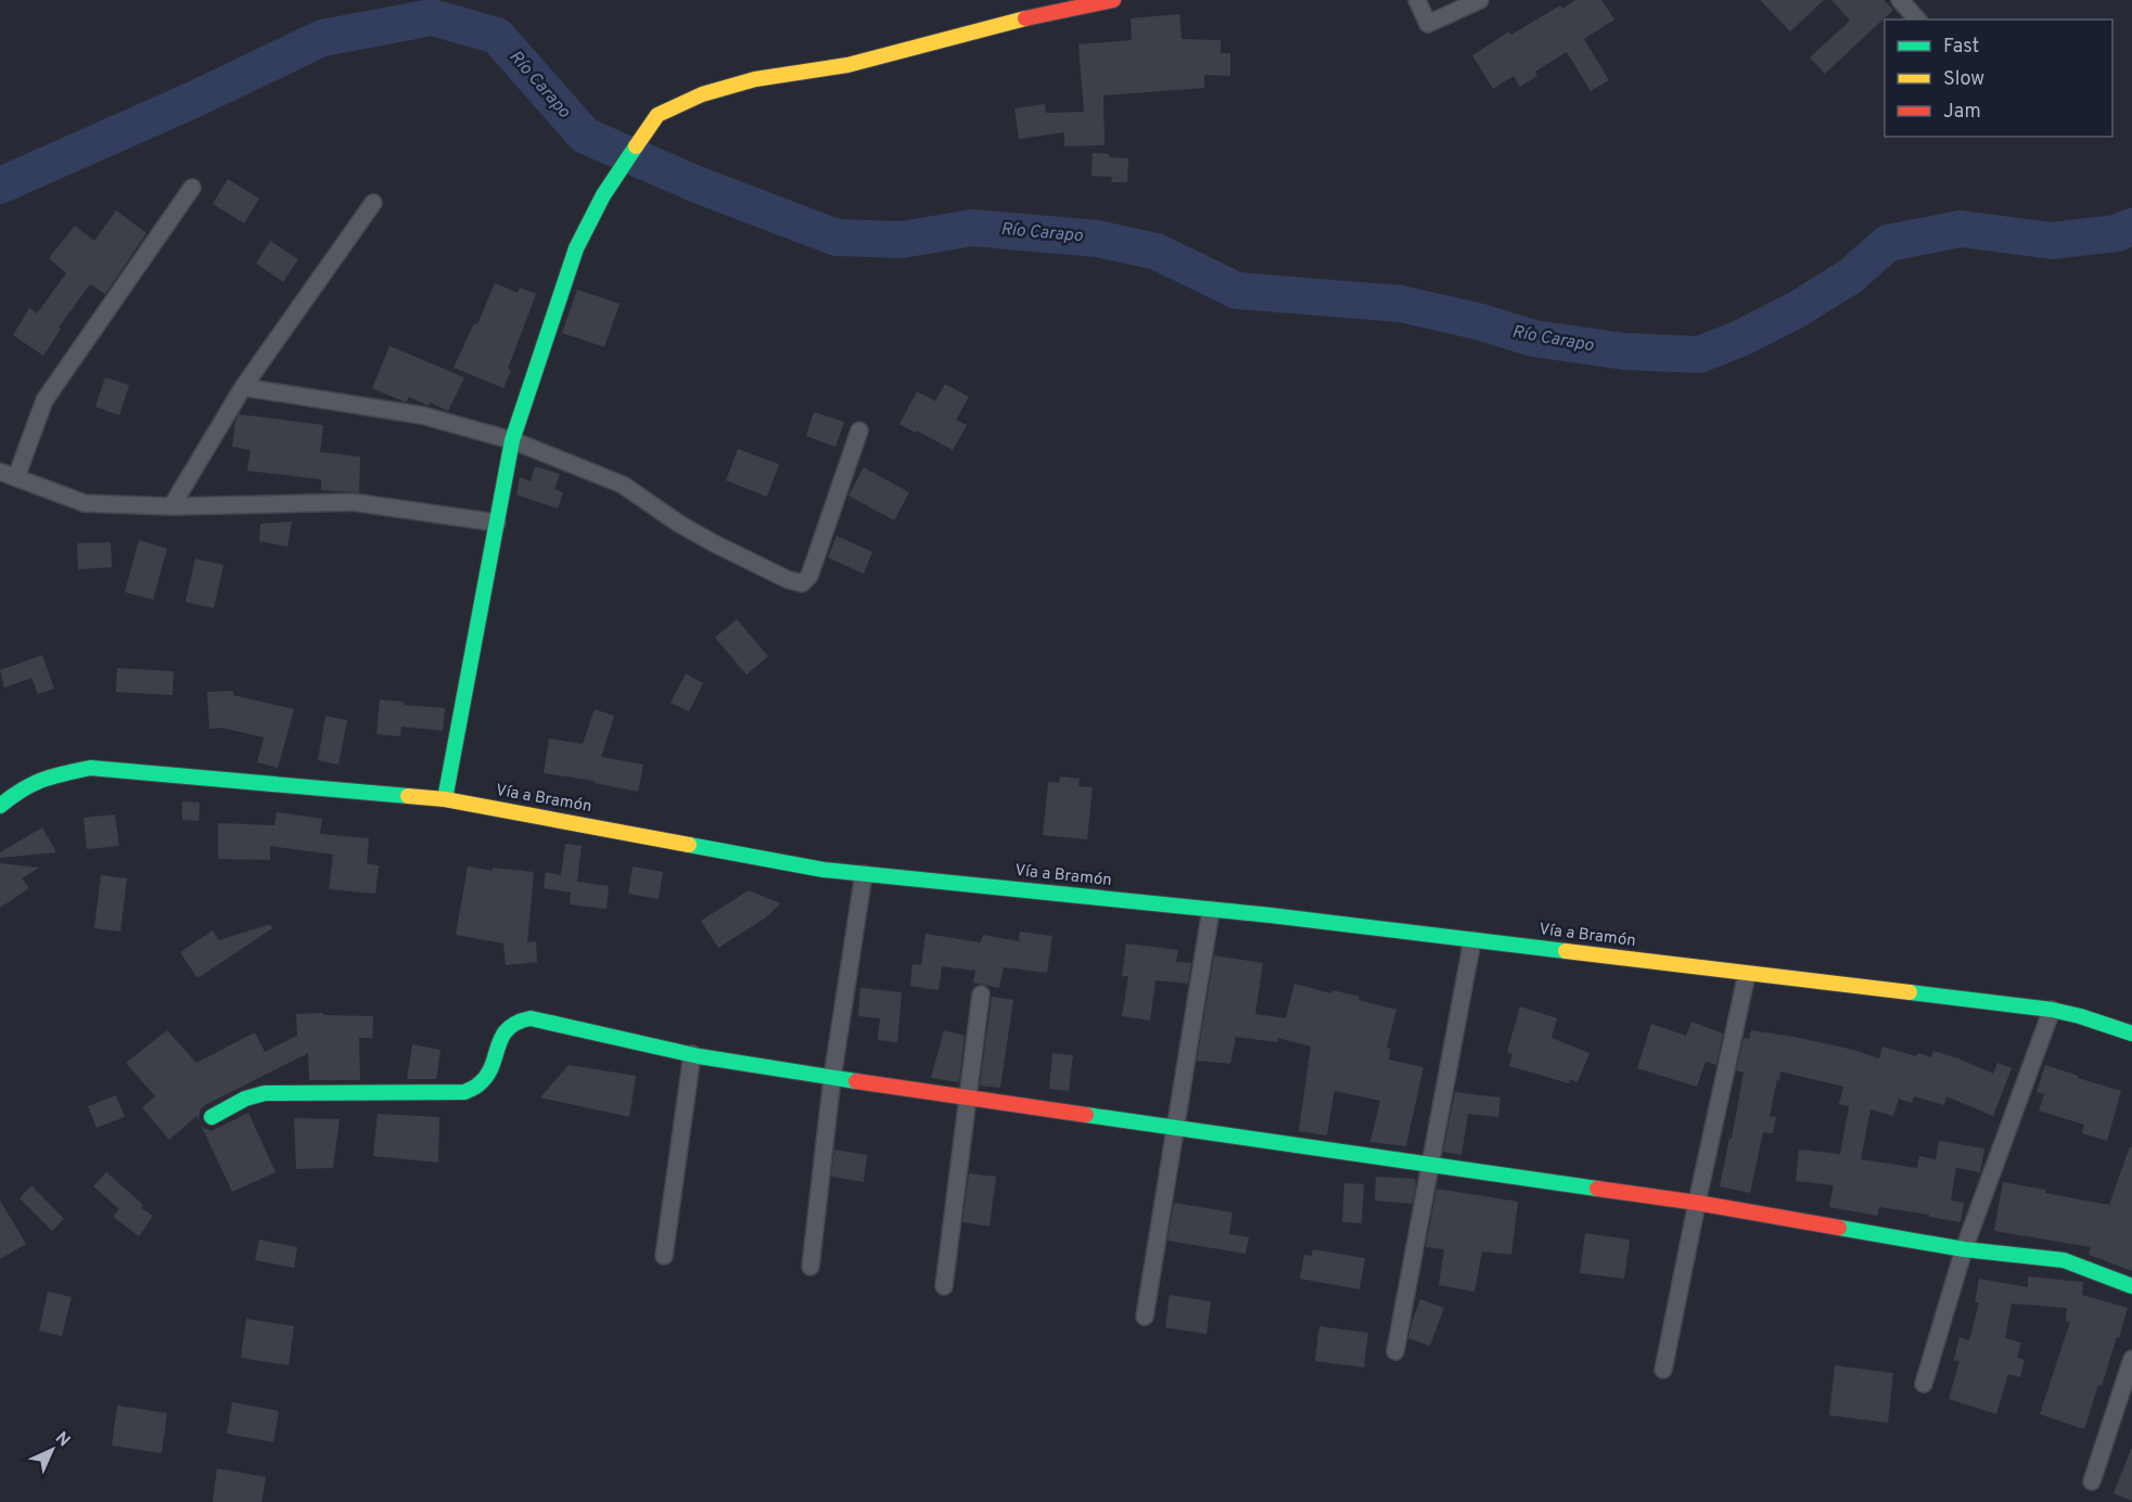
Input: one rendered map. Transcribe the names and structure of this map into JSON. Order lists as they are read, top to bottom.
{
  "streets": {
    "street": ["Vía a Bramón"]
  },
  "water": ["Río Carapo"],
  "legend": ["Fast", "Slow", "Jam"],
  "north": "top right"
}
